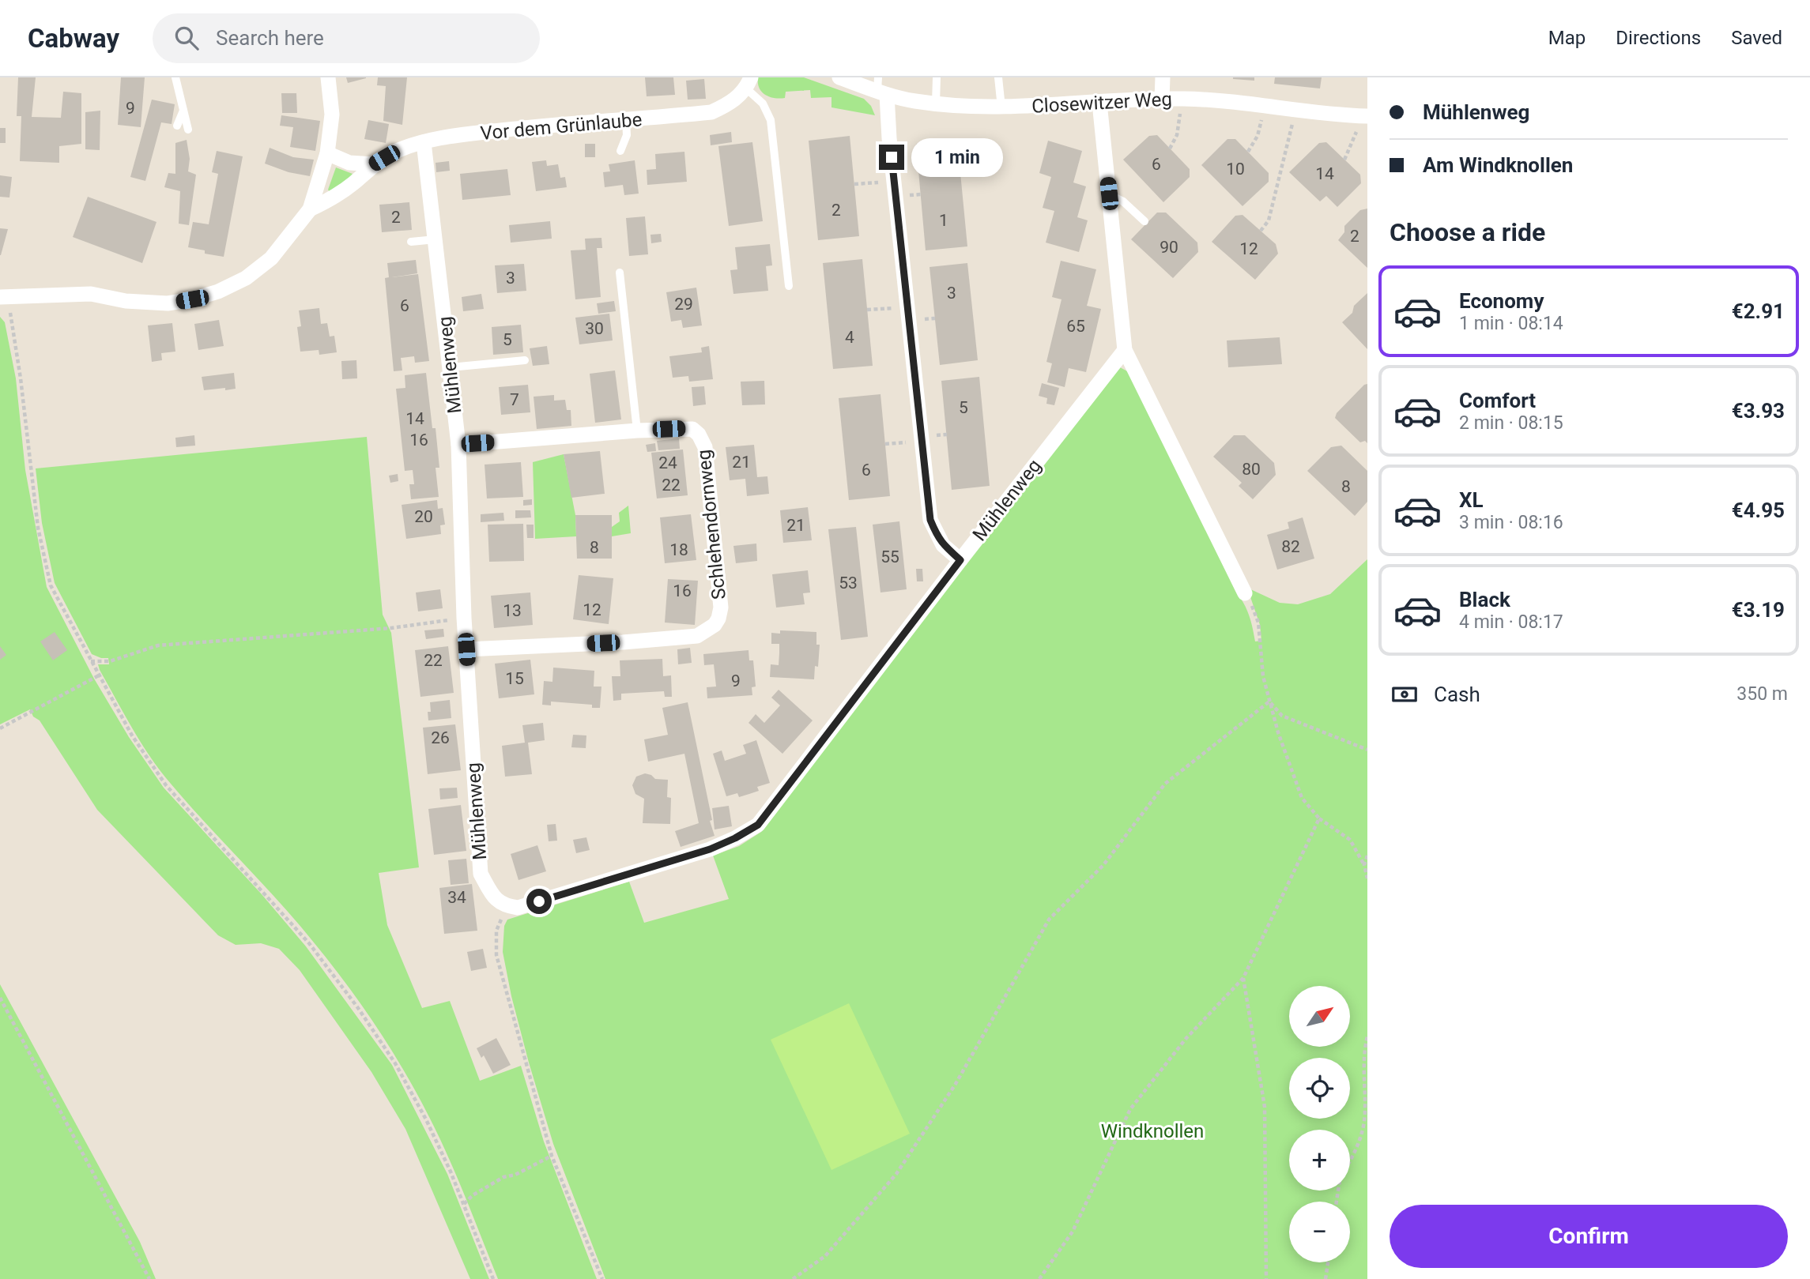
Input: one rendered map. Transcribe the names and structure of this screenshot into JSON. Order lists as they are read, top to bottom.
{
  "streets": {
    "street": [
      "Closewitzer Weg",
      "Vor dem Grünlaube",
      "Mühlenweg",
      "Schlehendornweg"
    ]
  },
  "crossings": [
    ["Vor dem Grünlaube", "Mühlenweg"],
    ["Mühlenweg", "Schlehendornweg"]
  ],
  "parks": ["Windknollen"],
  "house_numbers": [
    "9",
    "6",
    "10",
    "14",
    "2",
    "2",
    "1",
    "2",
    "90",
    "12",
    "3",
    "3",
    "29",
    "6",
    "65",
    "30",
    "4",
    "5",
    "7",
    "5",
    "14",
    "16",
    "21",
    "24",
    "80",
    "6",
    "22",
    "8",
    "20",
    "21",
    "82",
    "8",
    "18",
    "55",
    "53",
    "16",
    "12",
    "13",
    "22",
    "15",
    "9",
    "26",
    "34"
  ],
  "north": "top right",
  "page": {
    "header": "Cabway",
    "search": "Search here",
    "nav": ["Map", "Directions", "Saved"],
    "banner": ["Mühlenweg", "Am Windknollen"],
    "bubble": "1 min",
    "heading": "Choose a ride",
    "list": [
      {
        "name": "Economy",
        "note": "1 min · 08:14",
        "value": "€2.91"
      },
      {
        "name": "Comfort",
        "note": "2 min · 08:15",
        "value": "€3.93"
      },
      {
        "name": "XL",
        "note": "3 min · 08:16",
        "value": "€4.95"
      },
      {
        "name": "Black",
        "note": "4 min · 08:17",
        "value": "€3.19"
      }
    ],
    "pay": ["Cash", "350 m"],
    "map_buttons": ["+", "−"],
    "buttons": "Confirm"
  }
}
